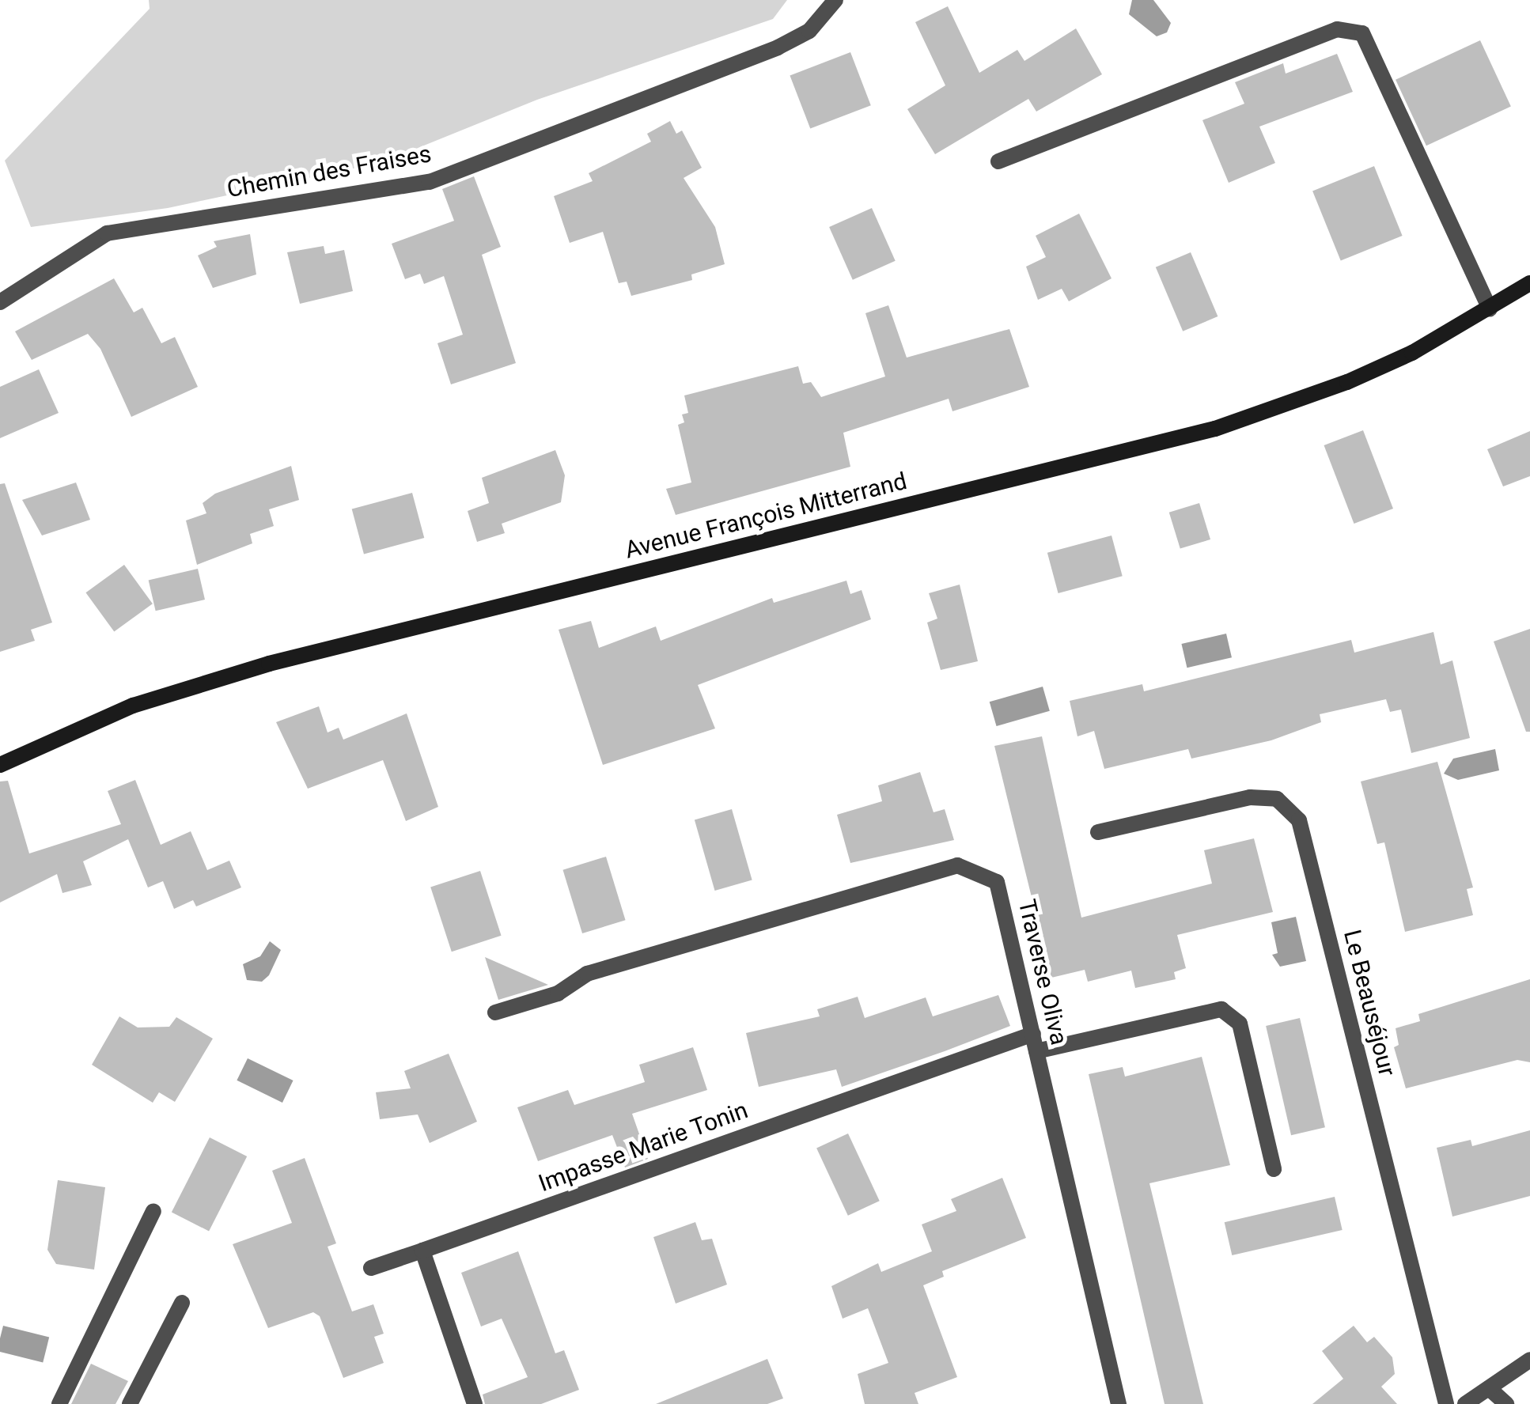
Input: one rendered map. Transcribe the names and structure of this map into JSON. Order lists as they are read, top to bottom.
{
  "streets": {
    "main road": ["Avenue François Mitterrand"],
    "street": [
      "Chemin des Fraises",
      "Traverse Oliva",
      "Le Beauséjour",
      "Impasse Marie Tonin"
    ]
  },
  "crossings": [
    ["Traverse Oliva", "Impasse Marie Tonin"]
  ]
}
